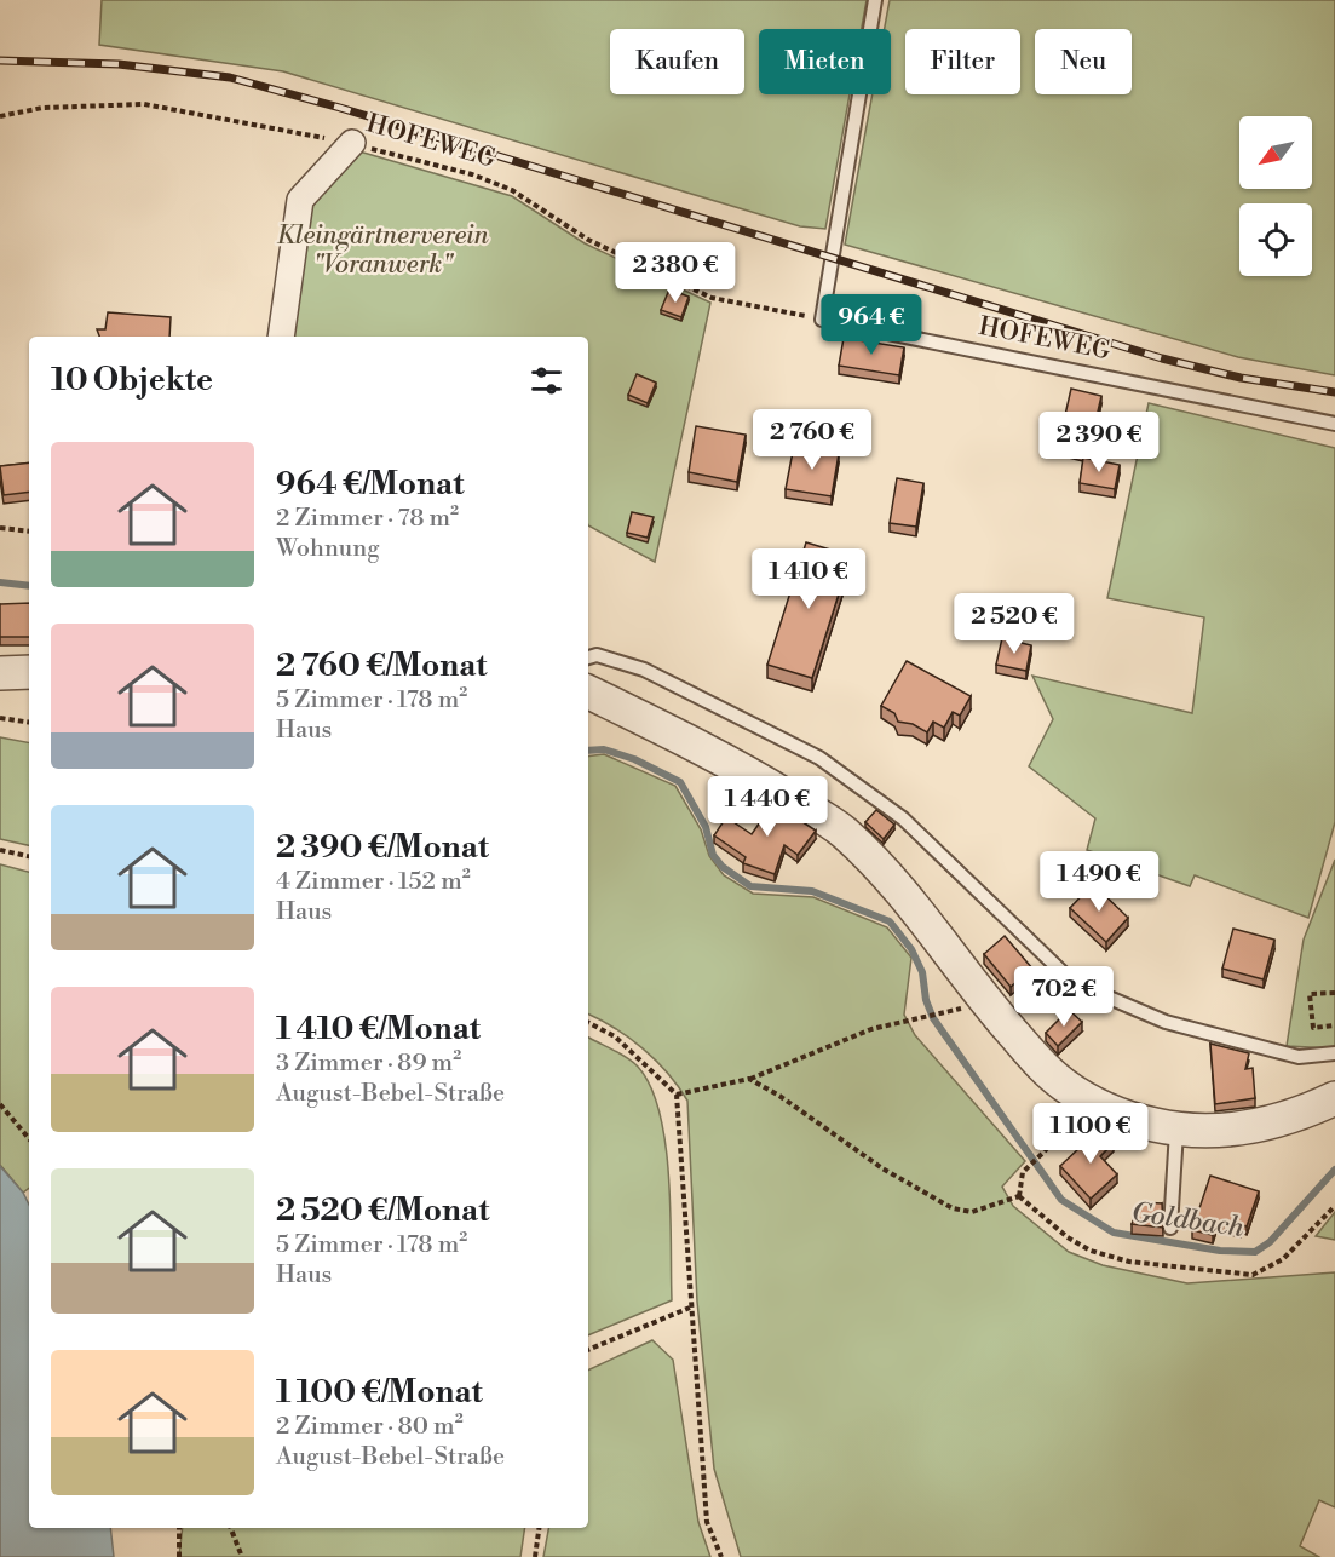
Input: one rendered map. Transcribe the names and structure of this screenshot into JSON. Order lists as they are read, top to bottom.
{
  "streets": {
    "lane": ["HOFEWEG"]
  },
  "water": ["Goldbach"],
  "parks": ["Kleingärtnerverein \"Voranwerk\""],
  "north": "bottom left",
  "page": {
    "chip": [
      "Kaufen",
      "Mieten",
      "Filter",
      "Neu"
    ],
    "price": [
      "2 380 €",
      "964 €",
      "2 760 €",
      "2 390 €",
      "1 410 €",
      "2 520 €",
      "1 440 €",
      "1 490 €",
      "702 €",
      "1 100 €"
    ],
    "heading": "10 Objekte",
    "list": [
      {
        "name": "964 €/Monat",
        "note": "2 Zimmer · 78 m² · Wohnung"
      },
      {
        "name": "2 760 €/Monat",
        "note": "5 Zimmer · 178 m² · Haus"
      },
      {
        "name": "2 390 €/Monat",
        "note": "4 Zimmer · 152 m² · Haus"
      },
      {
        "name": "1 410 €/Monat",
        "note": "3 Zimmer · 89 m² · August-Bebel-Straße"
      },
      {
        "name": "2 520 €/Monat",
        "note": "5 Zimmer · 178 m² · Haus"
      },
      {
        "name": "1 100 €/Monat",
        "note": "2 Zimmer · 80 m² · August-Bebel-Straße"
      }
    ]
  }
}
